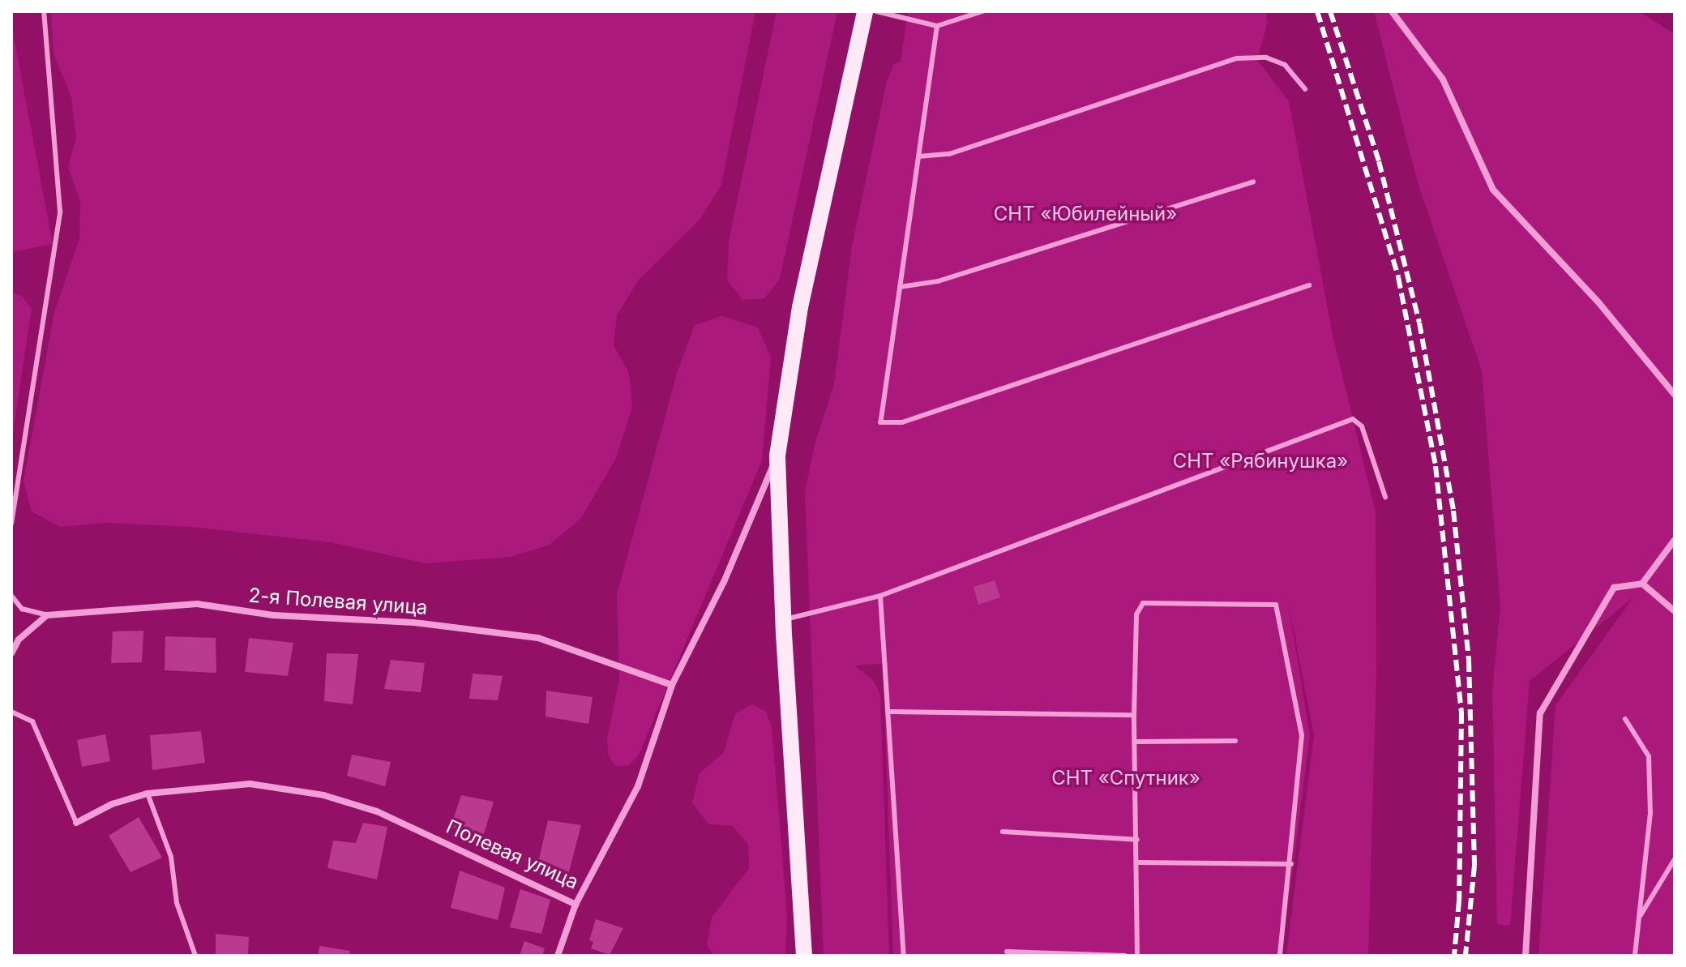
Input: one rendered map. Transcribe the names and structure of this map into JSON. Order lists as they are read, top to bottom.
{
  "streets": {
    "street": ["2-я Полевая улица", "Полевая улица"]
  },
  "crossings": [
    ["2-я Полевая улица", "Полевая улица"]
  ],
  "parks": ["СНТ «Юбилейный»", "СНТ «Рябинушка»", "СНТ «Спутник»"]
}
